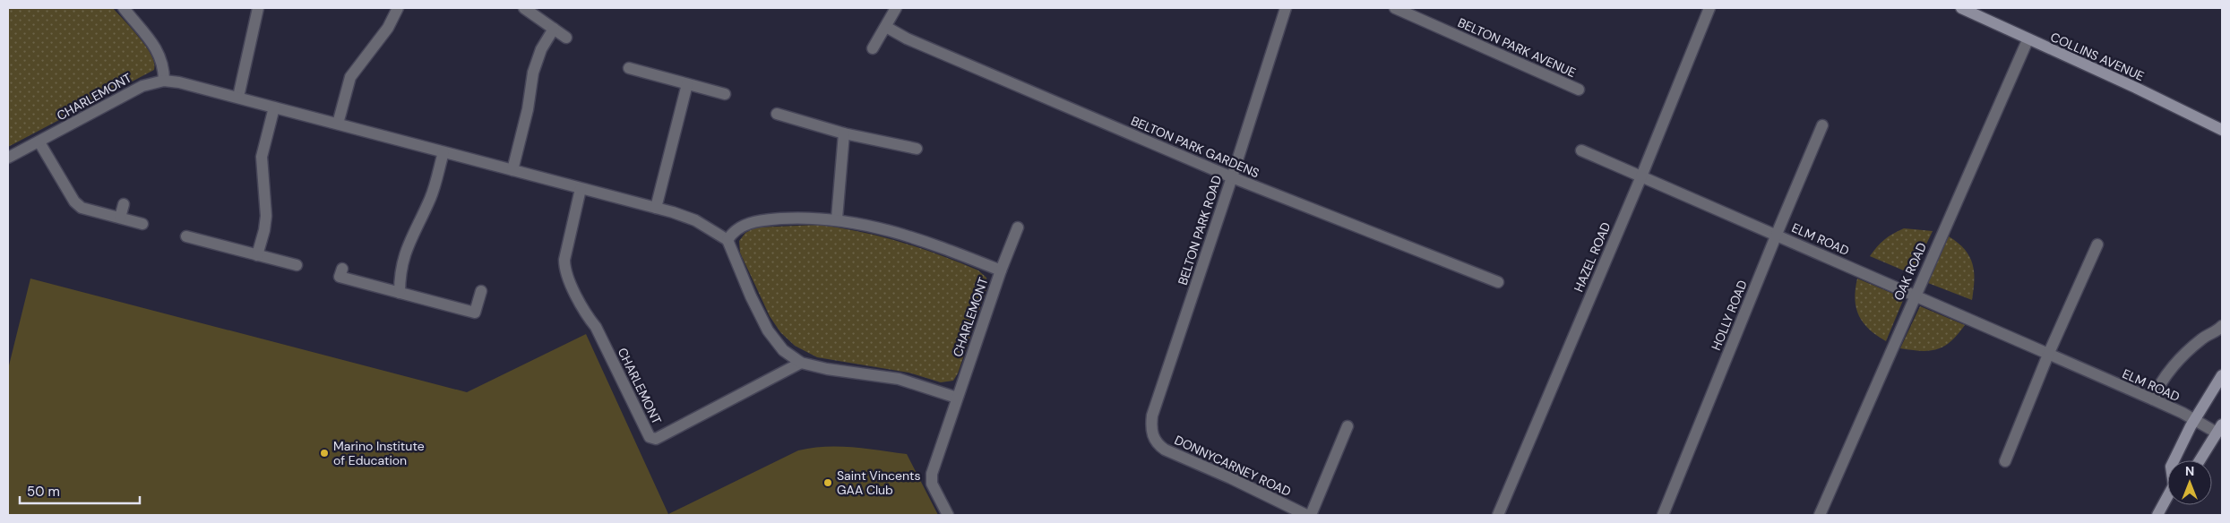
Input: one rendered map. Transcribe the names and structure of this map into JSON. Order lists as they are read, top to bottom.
{
  "streets": {
    "main road": ["COLLINS AVENUE"],
    "street": [
      "BELTON PARK AVENUE",
      "CHARLEMONT",
      "BELTON PARK GARDENS",
      "BELTON PARK ROAD",
      "ELM ROAD",
      "HAZEL ROAD",
      "OAK ROAD",
      "HOLLY ROAD",
      "DONNYCARNEY ROAD"
    ]
  },
  "crossings": [
    ["COLLINS AVENUE", "OAK ROAD"],
    ["BELTON PARK GARDENS", "BELTON PARK ROAD"],
    ["BELTON PARK ROAD", "DONNYCARNEY ROAD"],
    ["ELM ROAD", "HAZEL ROAD"],
    ["ELM ROAD", "OAK ROAD"],
    ["ELM ROAD", "HOLLY ROAD"]
  ],
  "places": ["Marino Institute of Education", "Saint Vincents GAA Club"],
  "scale_bar": "50 m",
  "north": "top"
}
